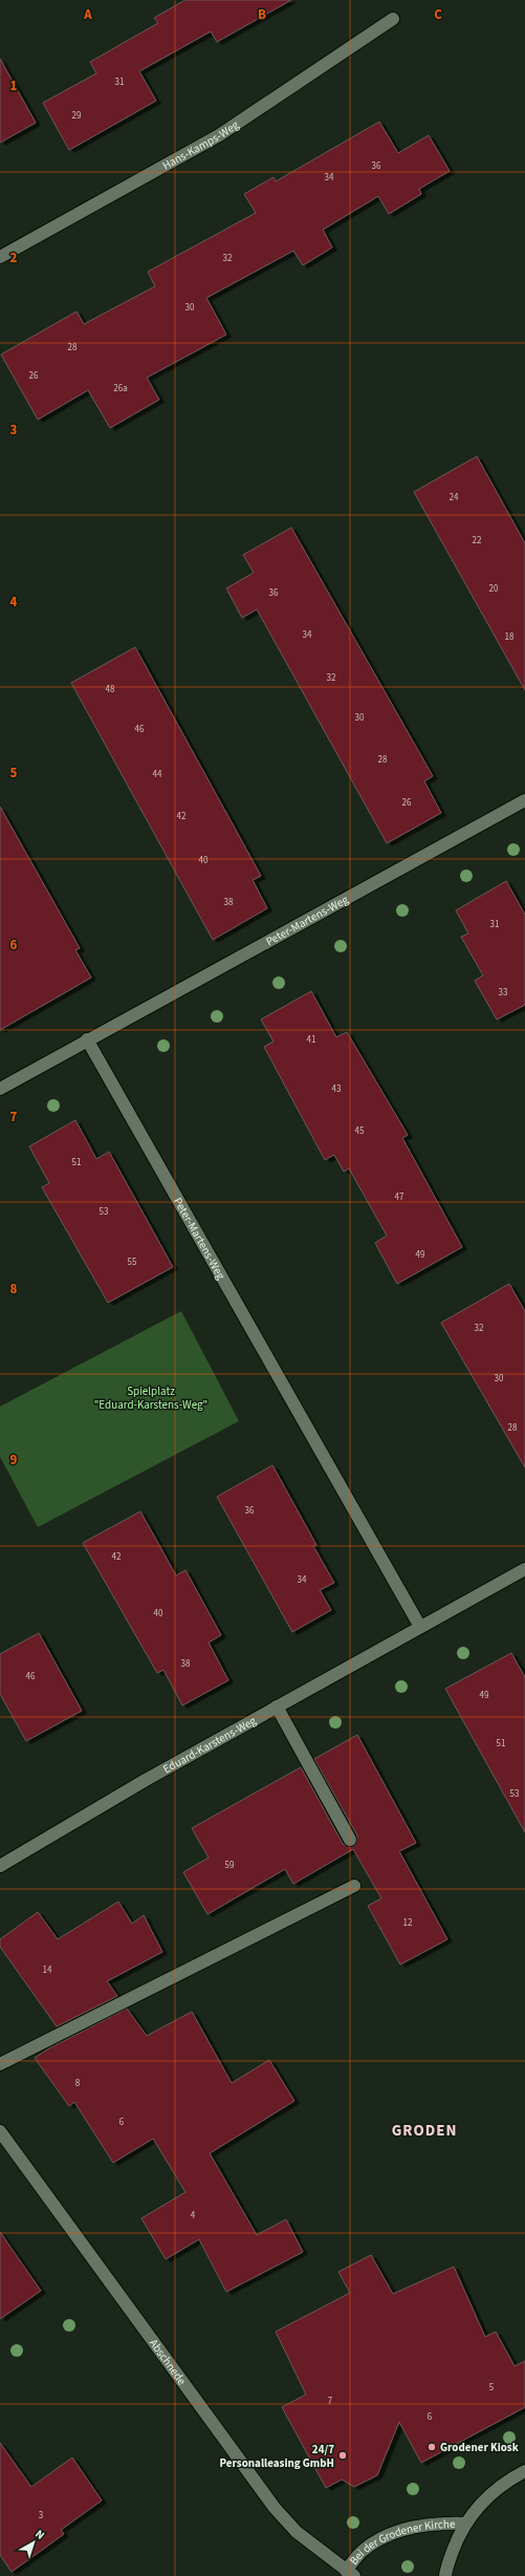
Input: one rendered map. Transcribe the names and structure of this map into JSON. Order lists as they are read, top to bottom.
{
  "streets": {
    "street": [
      "Hans-Kamps-Weg",
      "Peter-Martens-Weg",
      "Eduard-Karstens-Weg",
      "Abschnede",
      "Bei der Grodener Kirche"
    ]
  },
  "crossings": [
    ["Peter-Martens-Weg", "Eduard-Karstens-Weg"],
    ["Abschnede", "Bei der Grodener Kirche"]
  ],
  "districts": ["GRODEN"],
  "parks": ["Spielplatz \"Eduard-Karstens-Weg\""],
  "places": ["Grodener Kiosk", "24/7 Personalleasing GmbH"],
  "house_numbers": [
    "31",
    "29",
    "36",
    "34",
    "32",
    "30",
    "28",
    "26",
    "26a",
    "24",
    "22",
    "20",
    "36",
    "34",
    "18",
    "32",
    "48",
    "30",
    "46",
    "28",
    "44",
    "26",
    "42",
    "40",
    "38",
    "31",
    "33",
    "41",
    "43",
    "45",
    "51",
    "47",
    "53",
    "49",
    "55",
    "32",
    "30",
    "28",
    "36",
    "42",
    "34",
    "40",
    "38",
    "46",
    "49",
    "51",
    "53",
    "59",
    "12",
    "14",
    "8",
    "6",
    "4",
    "5",
    "7",
    "6",
    "3"
  ],
  "north": "top right",
  "grid": {
    "columns": ["A", "B", "C"],
    "rows": [
      "1",
      "2",
      "3",
      "4",
      "5",
      "6",
      "7",
      "8",
      "9"
    ]
  }
}
